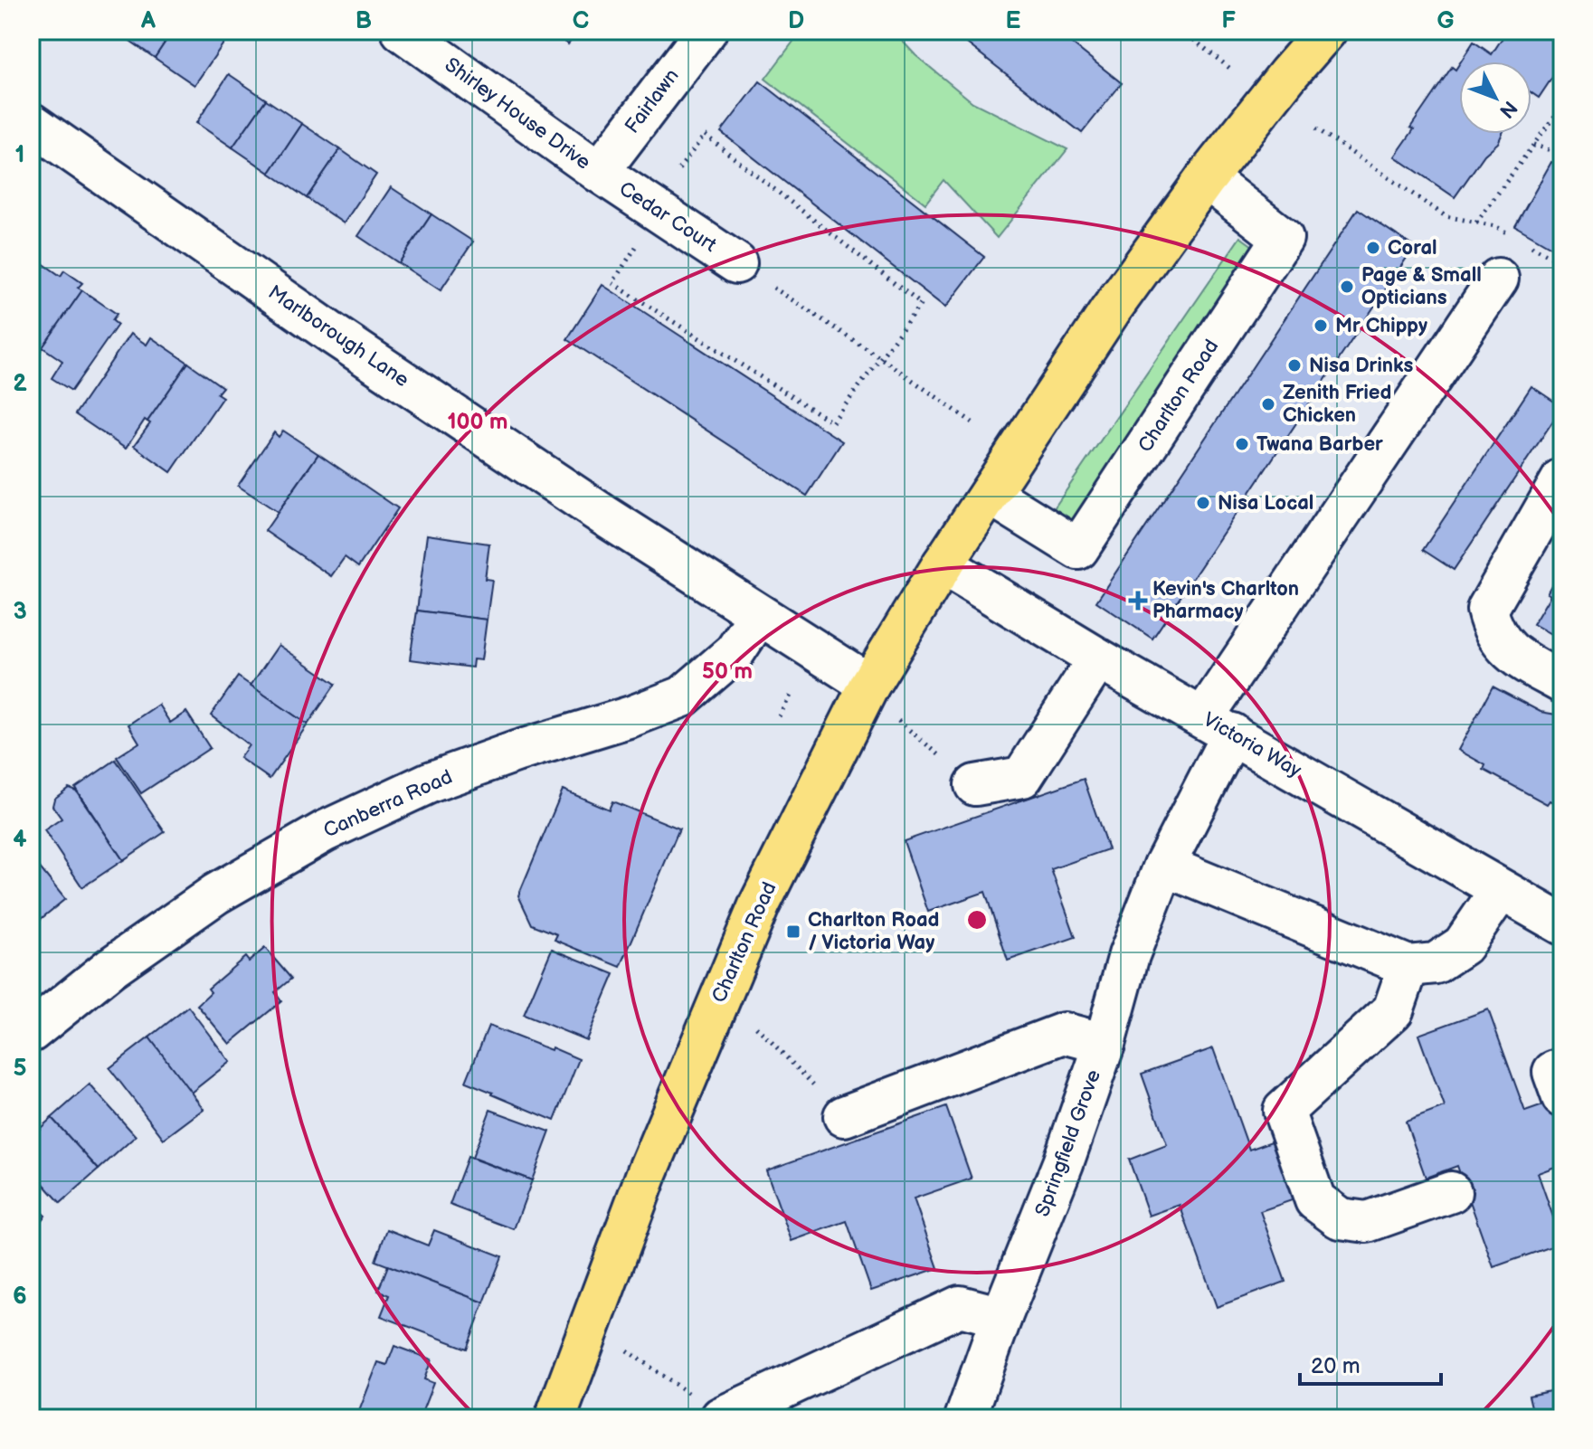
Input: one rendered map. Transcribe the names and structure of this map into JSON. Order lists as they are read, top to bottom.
{
  "streets": {
    "main road": ["Charlton Road"],
    "street": [
      "Fairlawn",
      "Shirley House Drive",
      "Cedar Court",
      "Marlborough Lane",
      "Victoria Way",
      "Canberra Road",
      "Springfield Grove"
    ]
  },
  "crossings": [
    ["Fairlawn", "Shirley House Drive"],
    ["Fairlawn", "Cedar Court"],
    ["Shirley House Drive", "Cedar Court"],
    ["Marlborough Lane", "Charlton Road"],
    ["Marlborough Lane", "Canberra Road"],
    ["Charlton Road", "Victoria Way"],
    ["Victoria Way", "Springfield Grove"]
  ],
  "places": {
    "other": [
      "Coral",
      "Page & Small Opticians",
      "Mr Chippy",
      "Nisa Drinks",
      "Zenith Fried Chicken",
      "Twana Barber",
      "Nisa Local"
    ],
    "health": ["Kevin's Charlton Pharmacy"],
    "transit": ["Charlton Road / Victoria Way"]
  },
  "scale_bar": "20 m",
  "north": "bottom right",
  "grid": {
    "columns": [
      "A",
      "B",
      "C",
      "D",
      "E",
      "F",
      "G"
    ],
    "rows": [
      "1",
      "2",
      "3",
      "4",
      "5",
      "6"
    ]
  },
  "rings": ["100 m", "50 m"]
}
